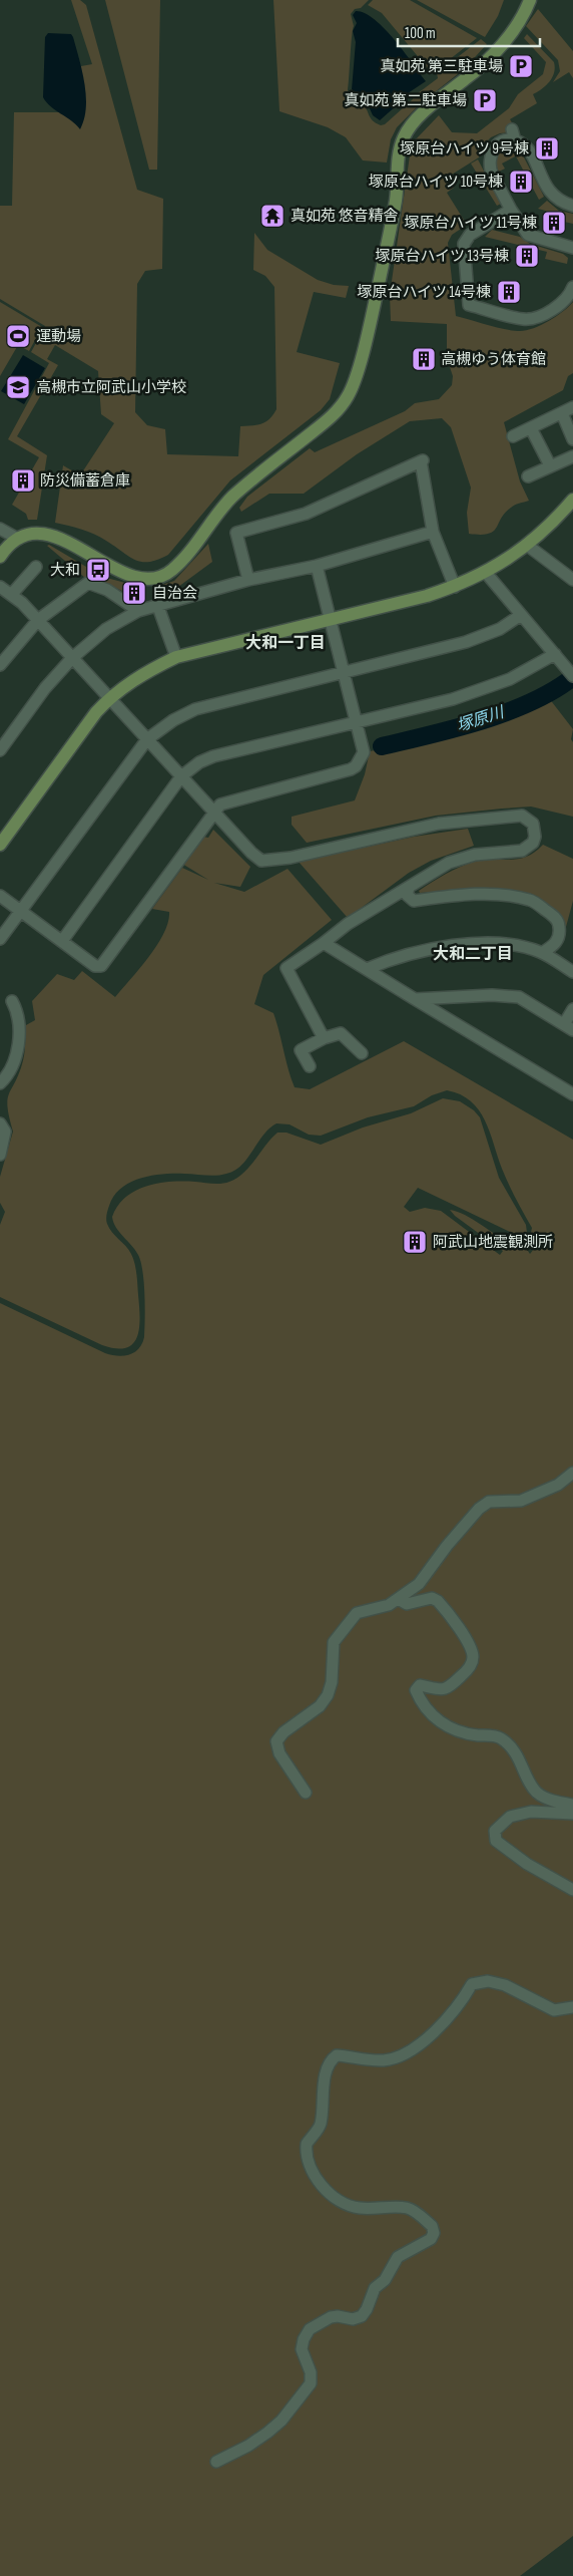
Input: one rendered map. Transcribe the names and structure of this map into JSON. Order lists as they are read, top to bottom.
{
  "districts": ["大和一丁目", "大和二丁目"],
  "water": ["塚原川"],
  "places": {
    "parking": ["真如苑 第三駐車場", "真如苑 第二駐車場"],
    "building": [
      "塚原台ハイツ 9号棟",
      "塚原台ハイツ 10号棟",
      "塚原台ハイツ 11号棟",
      "塚原台ハイツ 13号棟",
      "塚原台ハイツ 14号棟",
      "高槻ゆう体育館",
      "防災備蓄倉庫",
      "自治会",
      "阿武山地震観測所"
    ],
    "temple": ["真如苑 悠音精舎"],
    "sports": ["運動場"],
    "school or university": ["高槻市立阿武山小学校"],
    "bus stop": ["大和"]
  },
  "scale_bar": "100 m"
}
